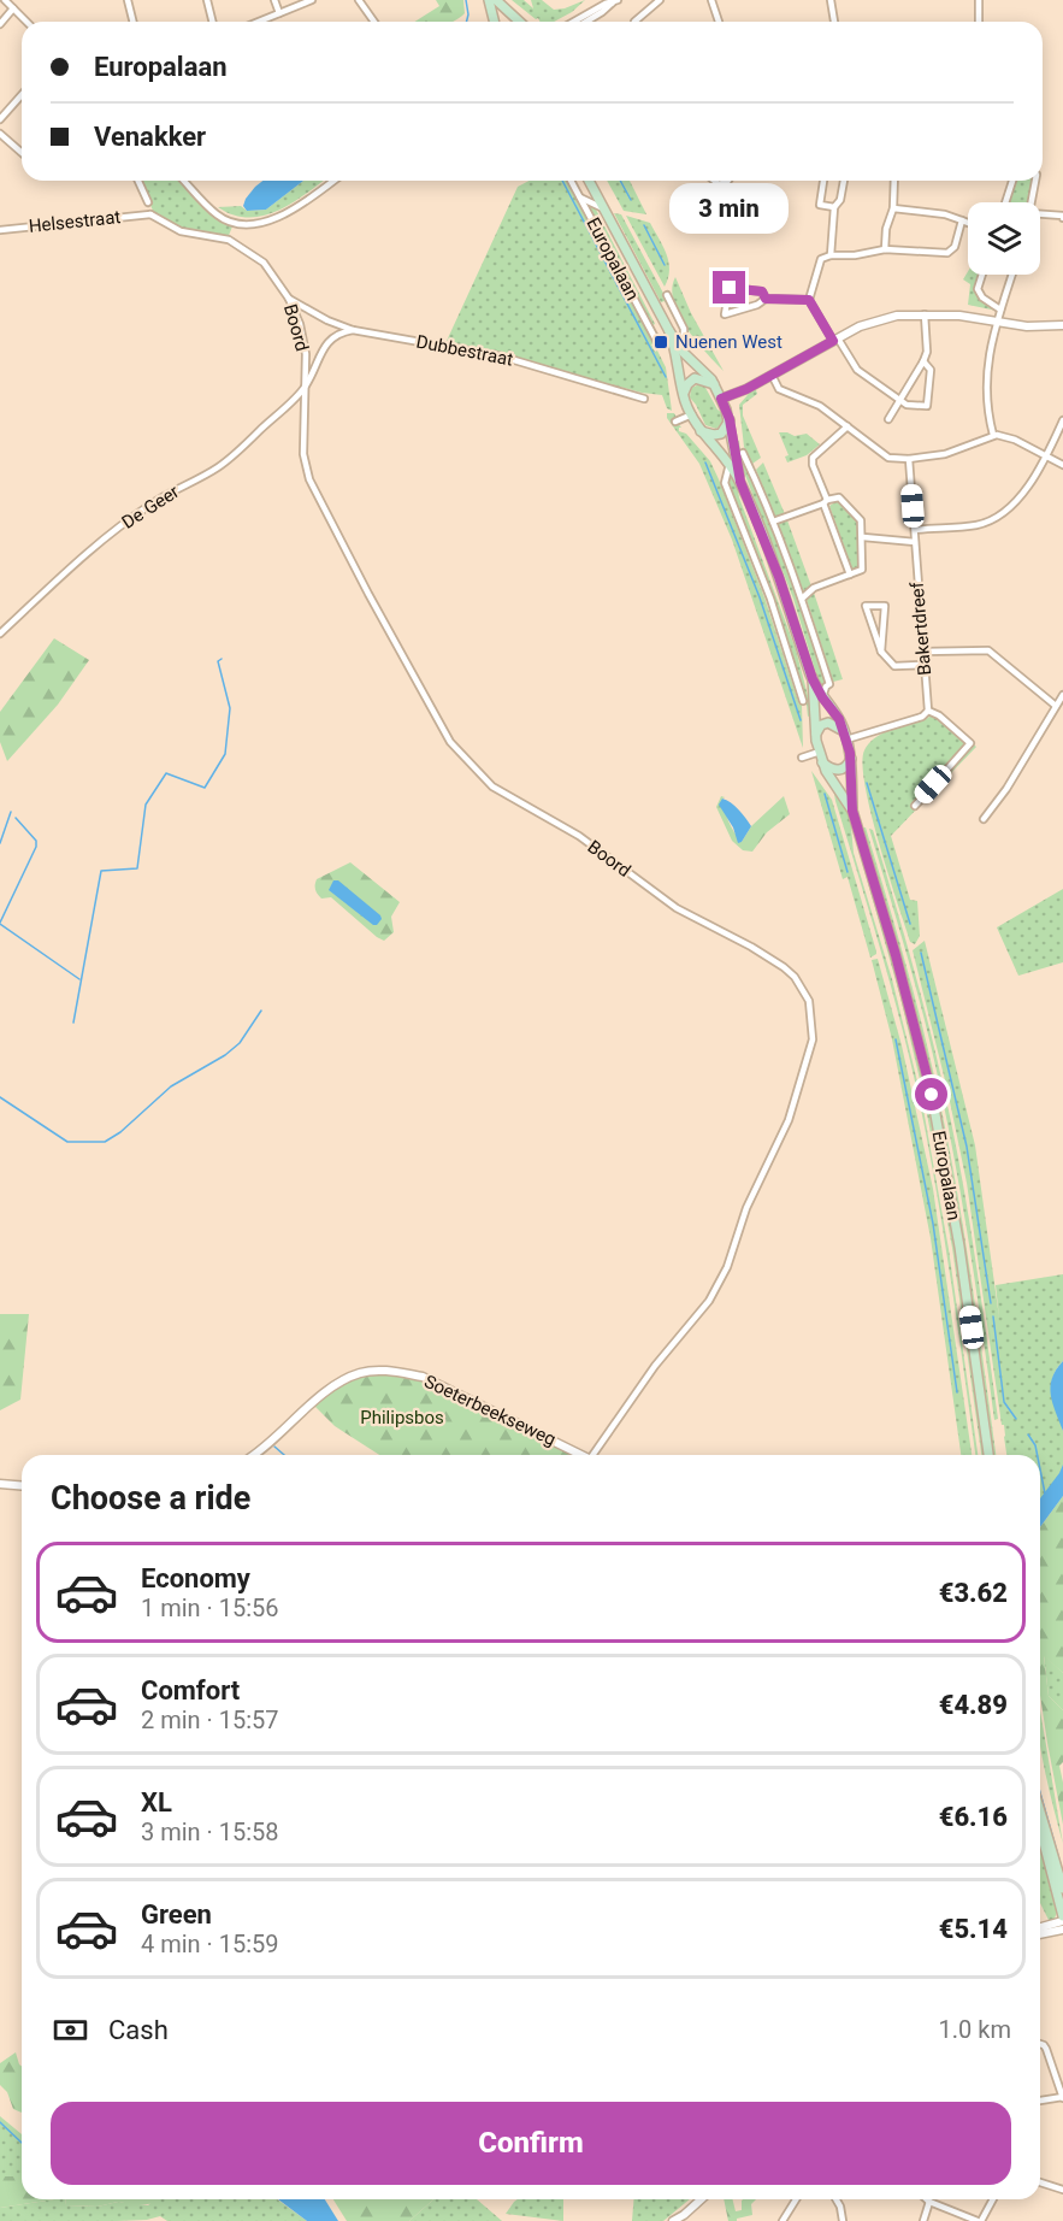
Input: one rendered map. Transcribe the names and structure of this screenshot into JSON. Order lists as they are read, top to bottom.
{
  "streets": {
    "main road": ["Europalaan"],
    "street": [
      "Helsestraat",
      "Boord",
      "Dubbestraat",
      "De Geer",
      "Bakertdreef",
      "Soeterbeekseweg"
    ]
  },
  "crossings": [
    ["Boord", "Dubbestraat"],
    ["Boord", "De Geer"]
  ],
  "parks": ["Philipsbos"],
  "places": {
    "transit": ["Nuenen West"]
  },
  "page": {
    "banner": ["Europalaan", "Venakker"],
    "bubble": "3 min",
    "heading": "Choose a ride",
    "list": [
      {
        "name": "Economy",
        "note": "1 min · 15:56",
        "value": "€3.62"
      },
      {
        "name": "Comfort",
        "note": "2 min · 15:57",
        "value": "€4.89"
      },
      {
        "name": "XL",
        "note": "3 min · 15:58",
        "value": "€6.16"
      },
      {
        "name": "Green",
        "note": "4 min · 15:59",
        "value": "€5.14"
      }
    ],
    "pay": ["Cash", "1.0 km"],
    "buttons": "Confirm"
  }
}
